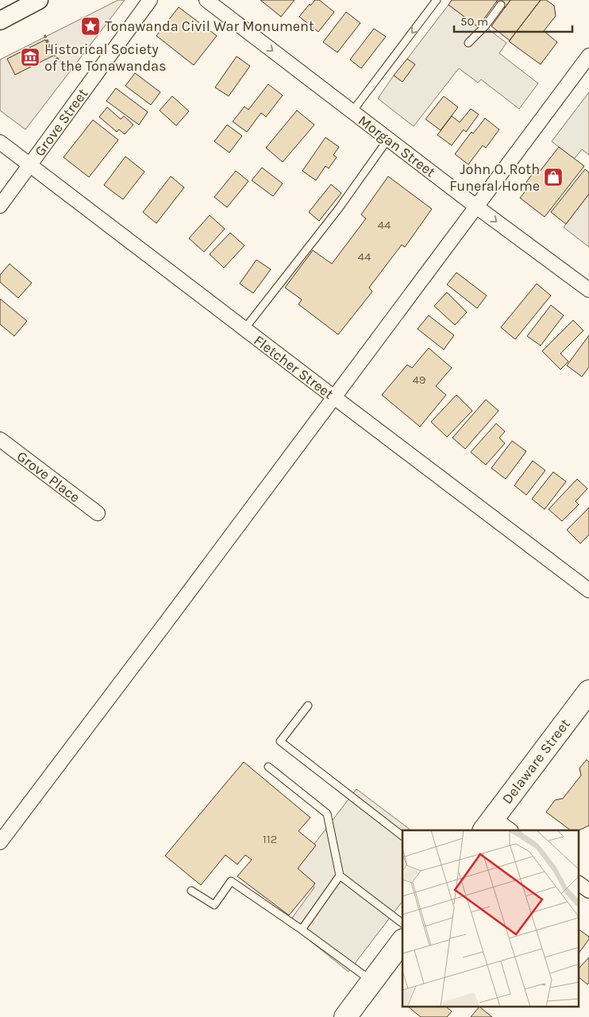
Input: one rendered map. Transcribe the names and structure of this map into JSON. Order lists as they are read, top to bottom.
{
  "streets": {
    "main road": ["Delaware Street"],
    "street": [
      "Grove Street",
      "Morgan Street",
      "Fletcher Street",
      "Grove Place"
    ]
  },
  "crossings": [
    ["Grove Street", "Fletcher Street"]
  ],
  "one_way": ["Morgan Street"],
  "places": {
    "place": ["Tonawanda Civil War Monument"],
    "museum": ["Historical Society of the Tonawandas"],
    "shop": ["John O. Roth Funeral Home"]
  },
  "house_numbers": [
    "44",
    "44",
    "49",
    "112"
  ],
  "scale_bar": "50 m"
}
